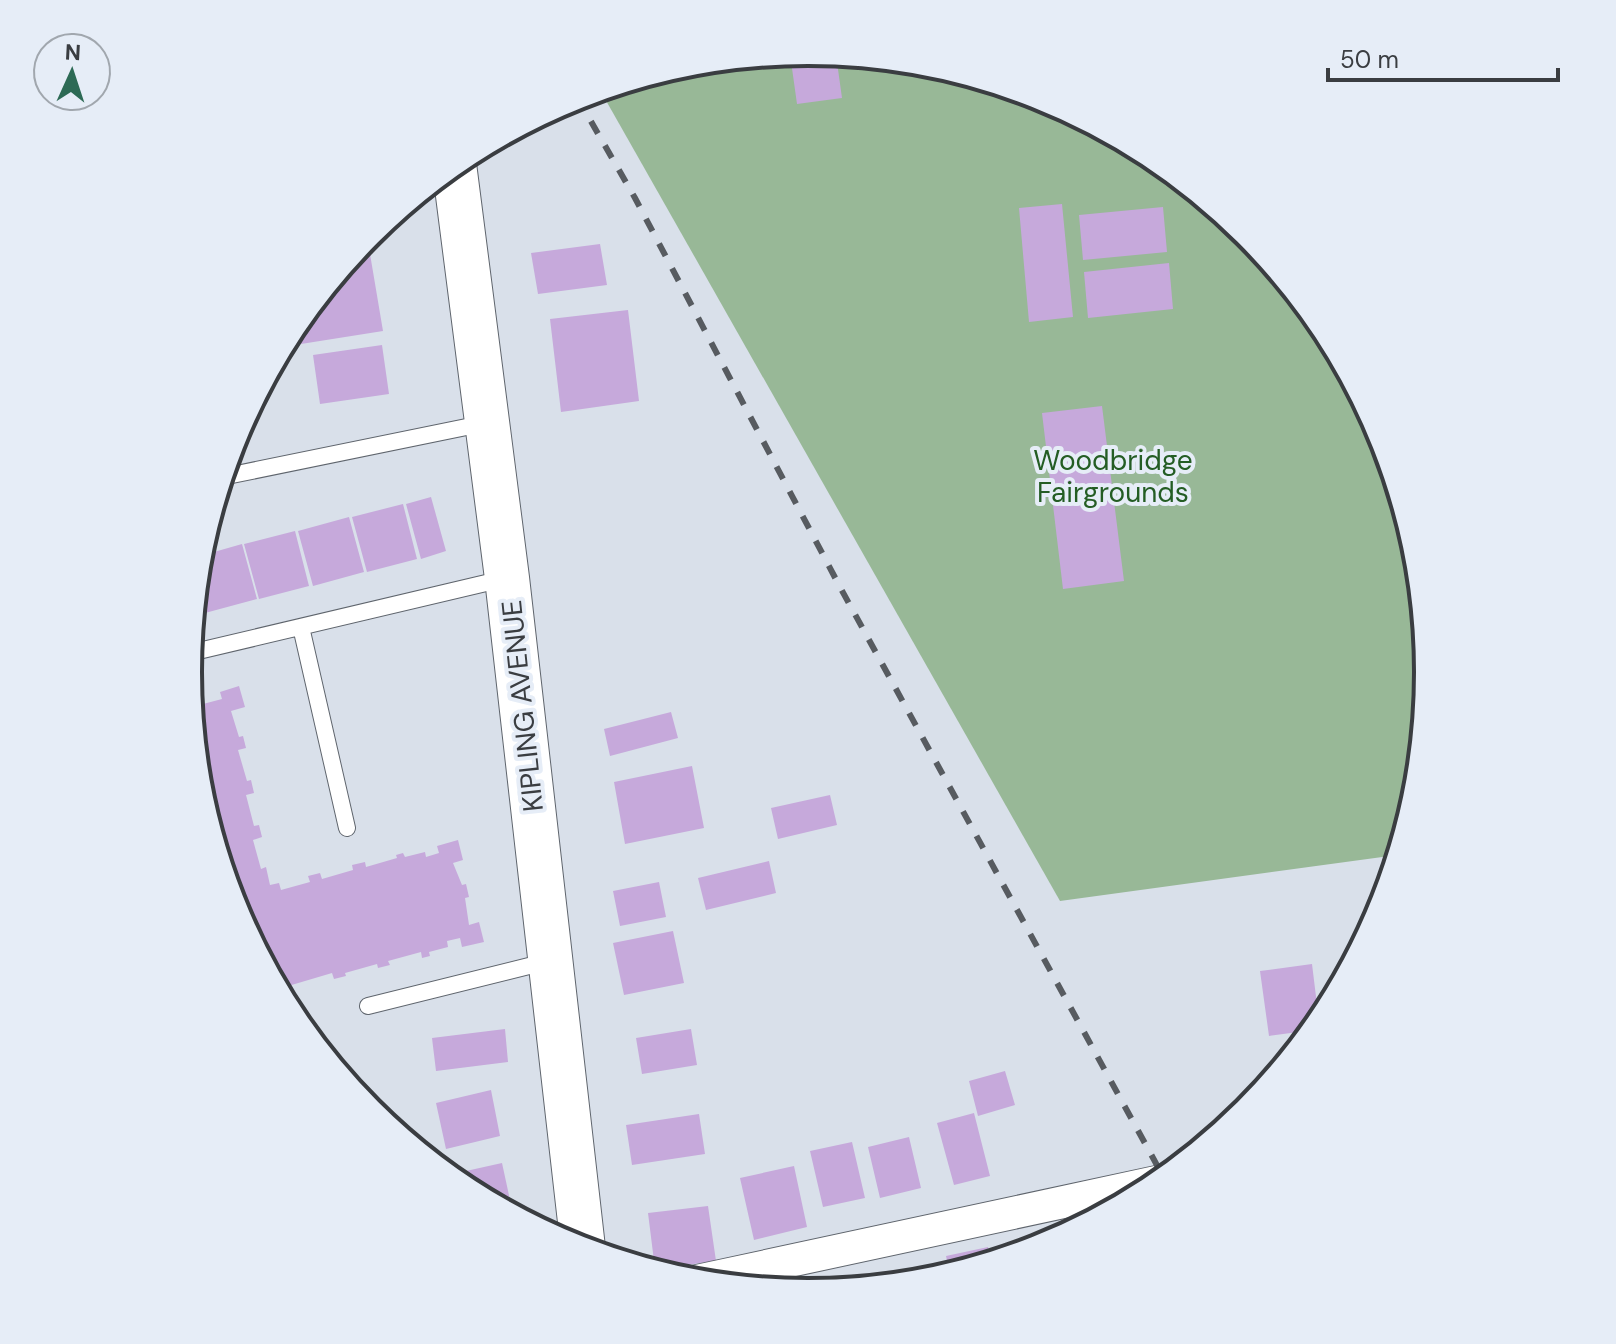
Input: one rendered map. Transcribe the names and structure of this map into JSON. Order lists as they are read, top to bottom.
{
  "streets": {
    "street": ["KIPLING AVENUE"]
  },
  "parks": ["Woodbridge Fairgrounds"],
  "scale_bar": "50 m",
  "north": "top"
}
